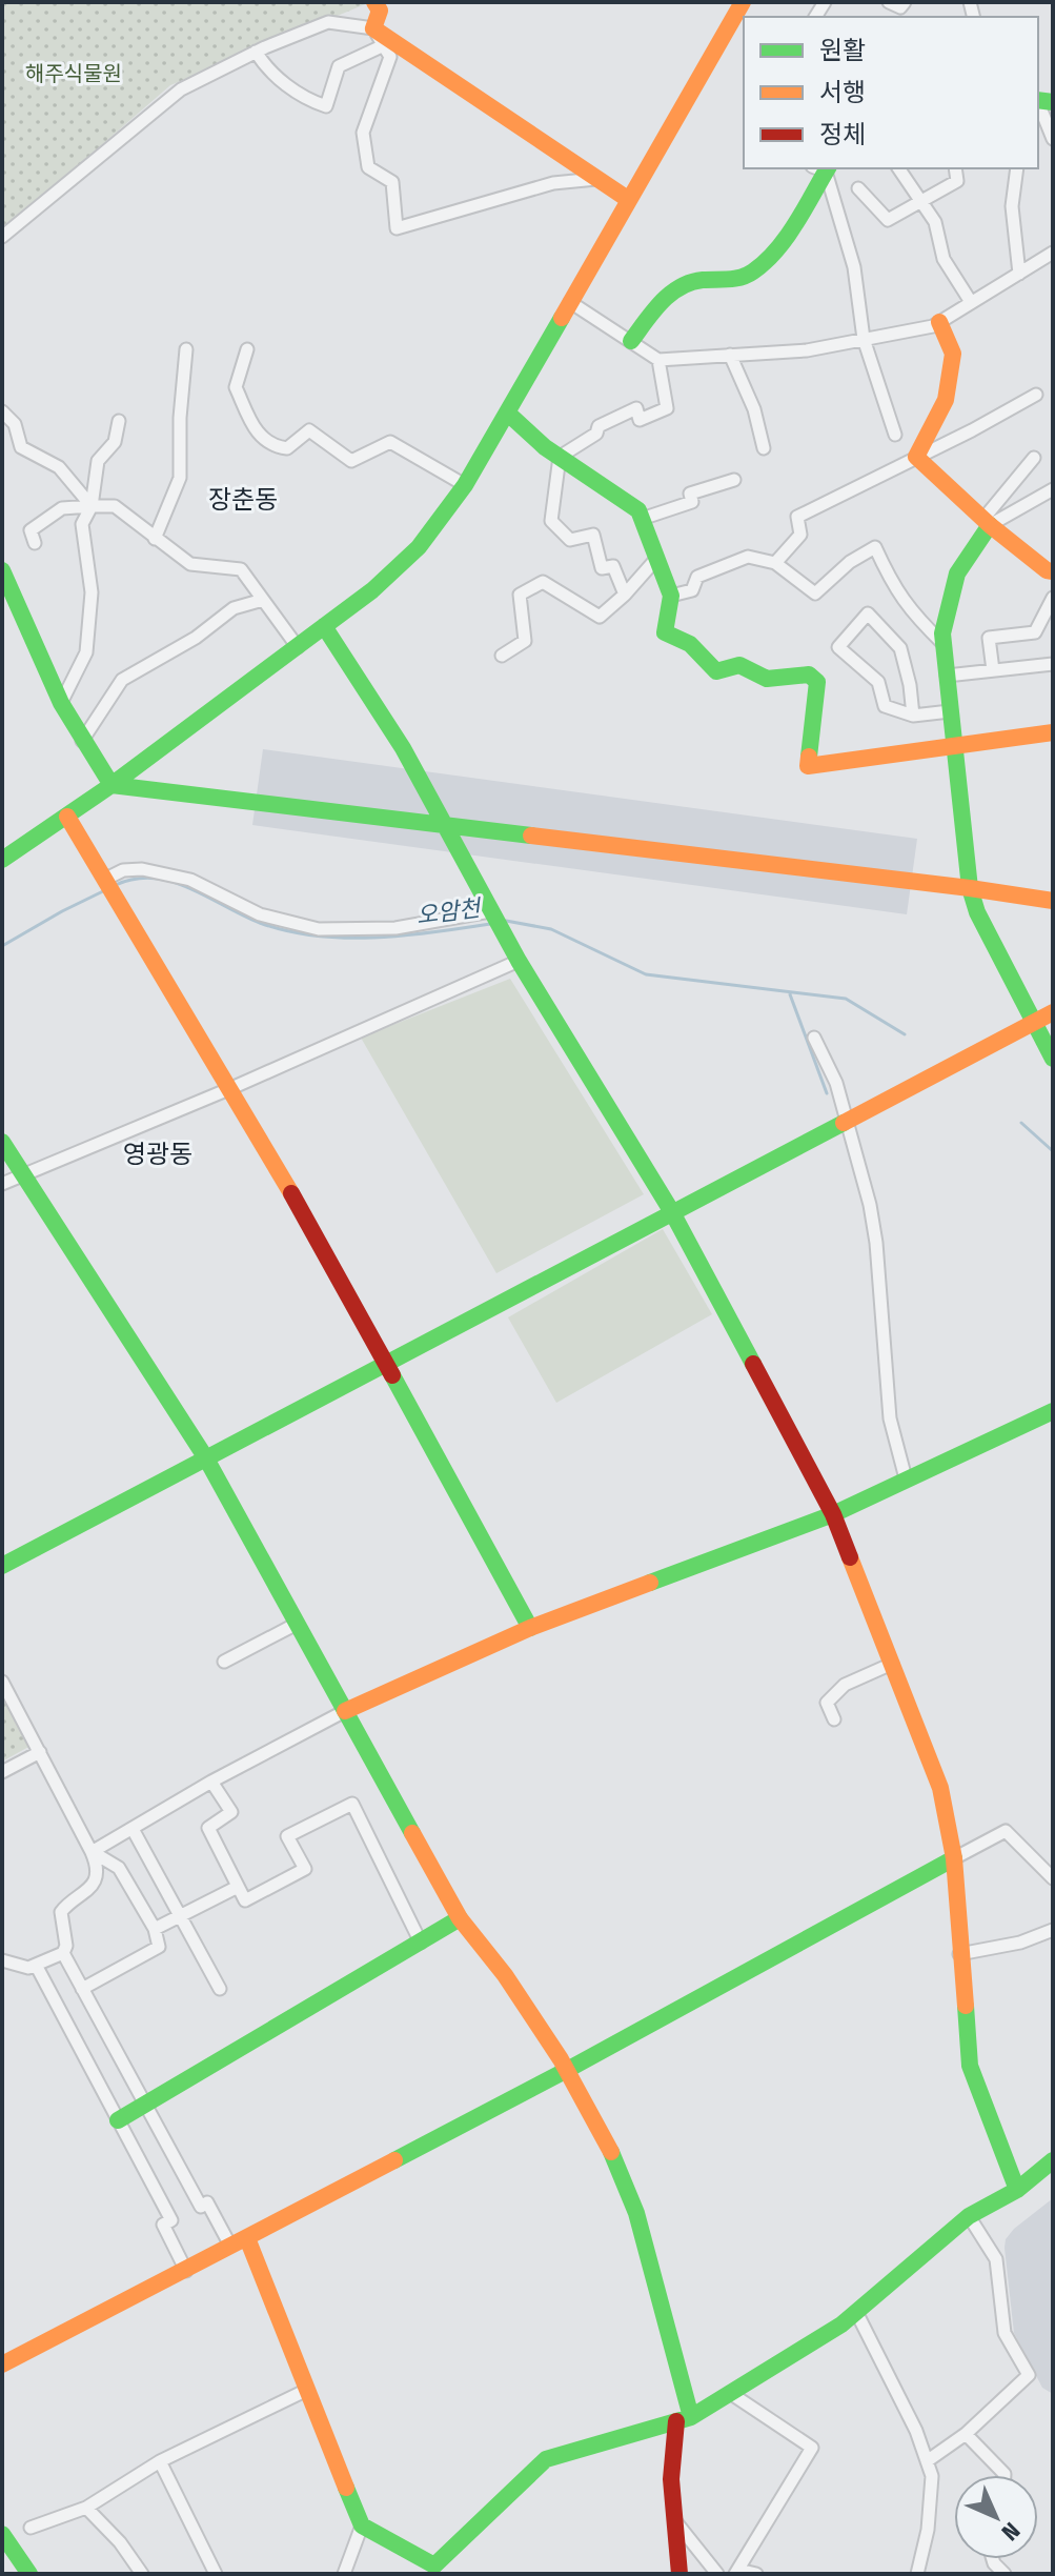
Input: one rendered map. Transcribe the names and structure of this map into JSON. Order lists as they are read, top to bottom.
{
  "districts": ["장춘동", "영광동"],
  "water": ["오암천"],
  "parks": ["해주식물원"],
  "legend": ["원활", "서행", "정체"],
  "north": "bottom right"
}
